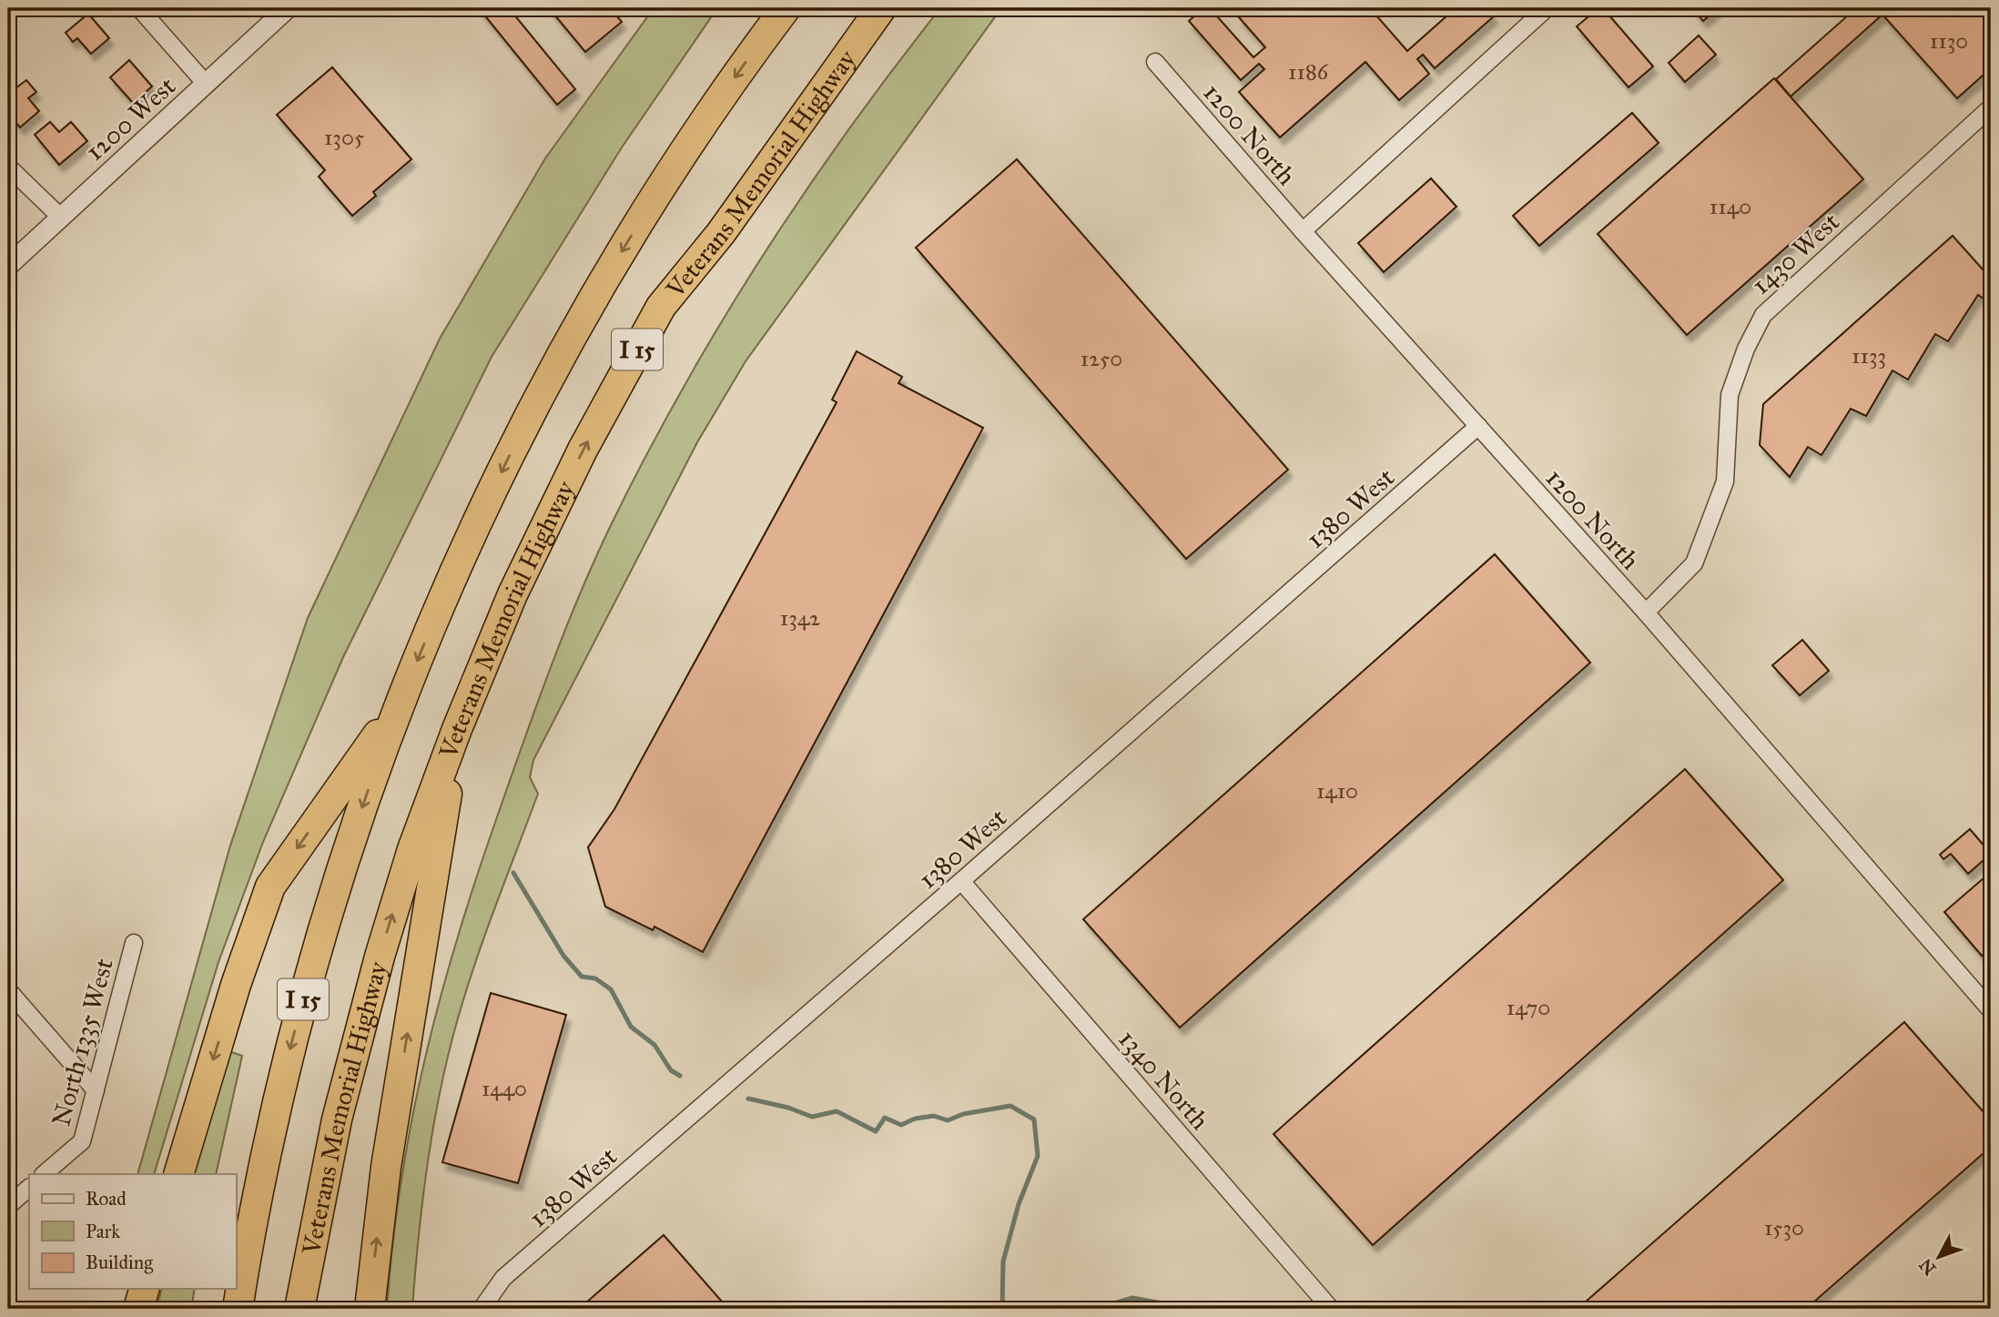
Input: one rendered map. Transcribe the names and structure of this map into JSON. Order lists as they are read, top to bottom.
{
  "streets": {
    "highway": ["Veterans Memorial Highway", "I 15"],
    "street": [
      "1200 West",
      "1200 North",
      "1430 West",
      "1380 West",
      "North 1335 West",
      "1340 North"
    ]
  },
  "crossings": [
    ["1200 North", "1430 West"],
    ["1200 North", "1380 West"],
    ["1380 West", "1340 North"]
  ],
  "house_numbers": [
    "1130",
    "1186",
    "1305",
    "1140",
    "1133",
    "1250",
    "1342",
    "1410",
    "1470",
    "1440",
    "1530"
  ],
  "legend": ["Road", "Park", "Building"],
  "north": "bottom left"
}
